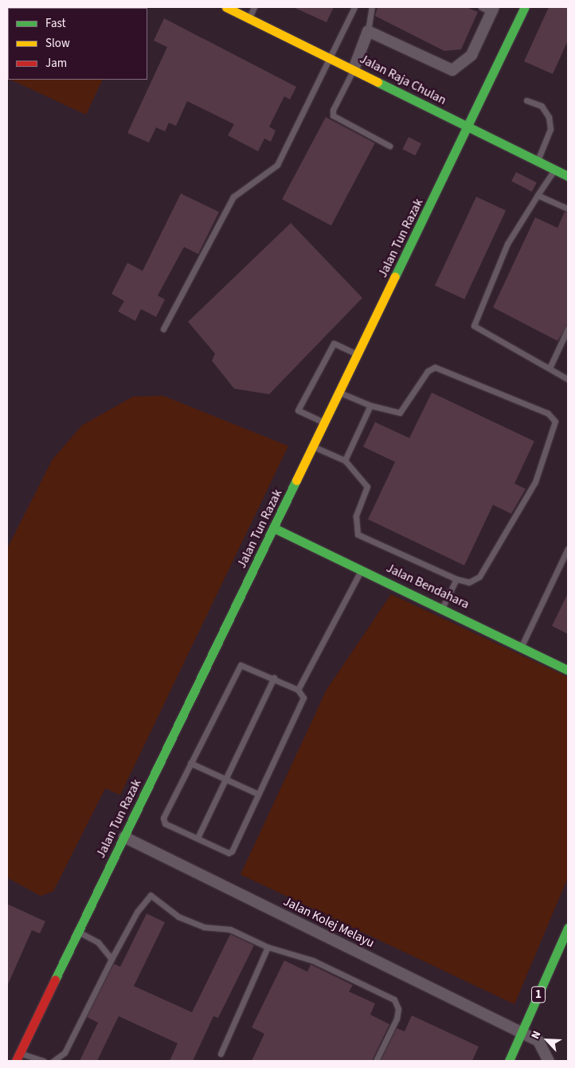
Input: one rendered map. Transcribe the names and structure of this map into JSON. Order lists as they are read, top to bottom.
{
  "streets": {
    "main road": [
      "Jalan Raja Chulan",
      "Jalan Tun Razak",
      "Jalan Bendahara",
      "1"
    ],
    "street": ["Jalan Kolej Melayu"]
  },
  "crossings": [
    ["Jalan Raja Chulan", "Jalan Tun Razak"],
    ["Jalan Tun Razak", "Jalan Bendahara"],
    ["Jalan Tun Razak", "Jalan Kolej Melayu"],
    ["Jalan Kolej Melayu", "1"]
  ],
  "legend": ["Fast", "Slow", "Jam"],
  "north": "top left"
}
